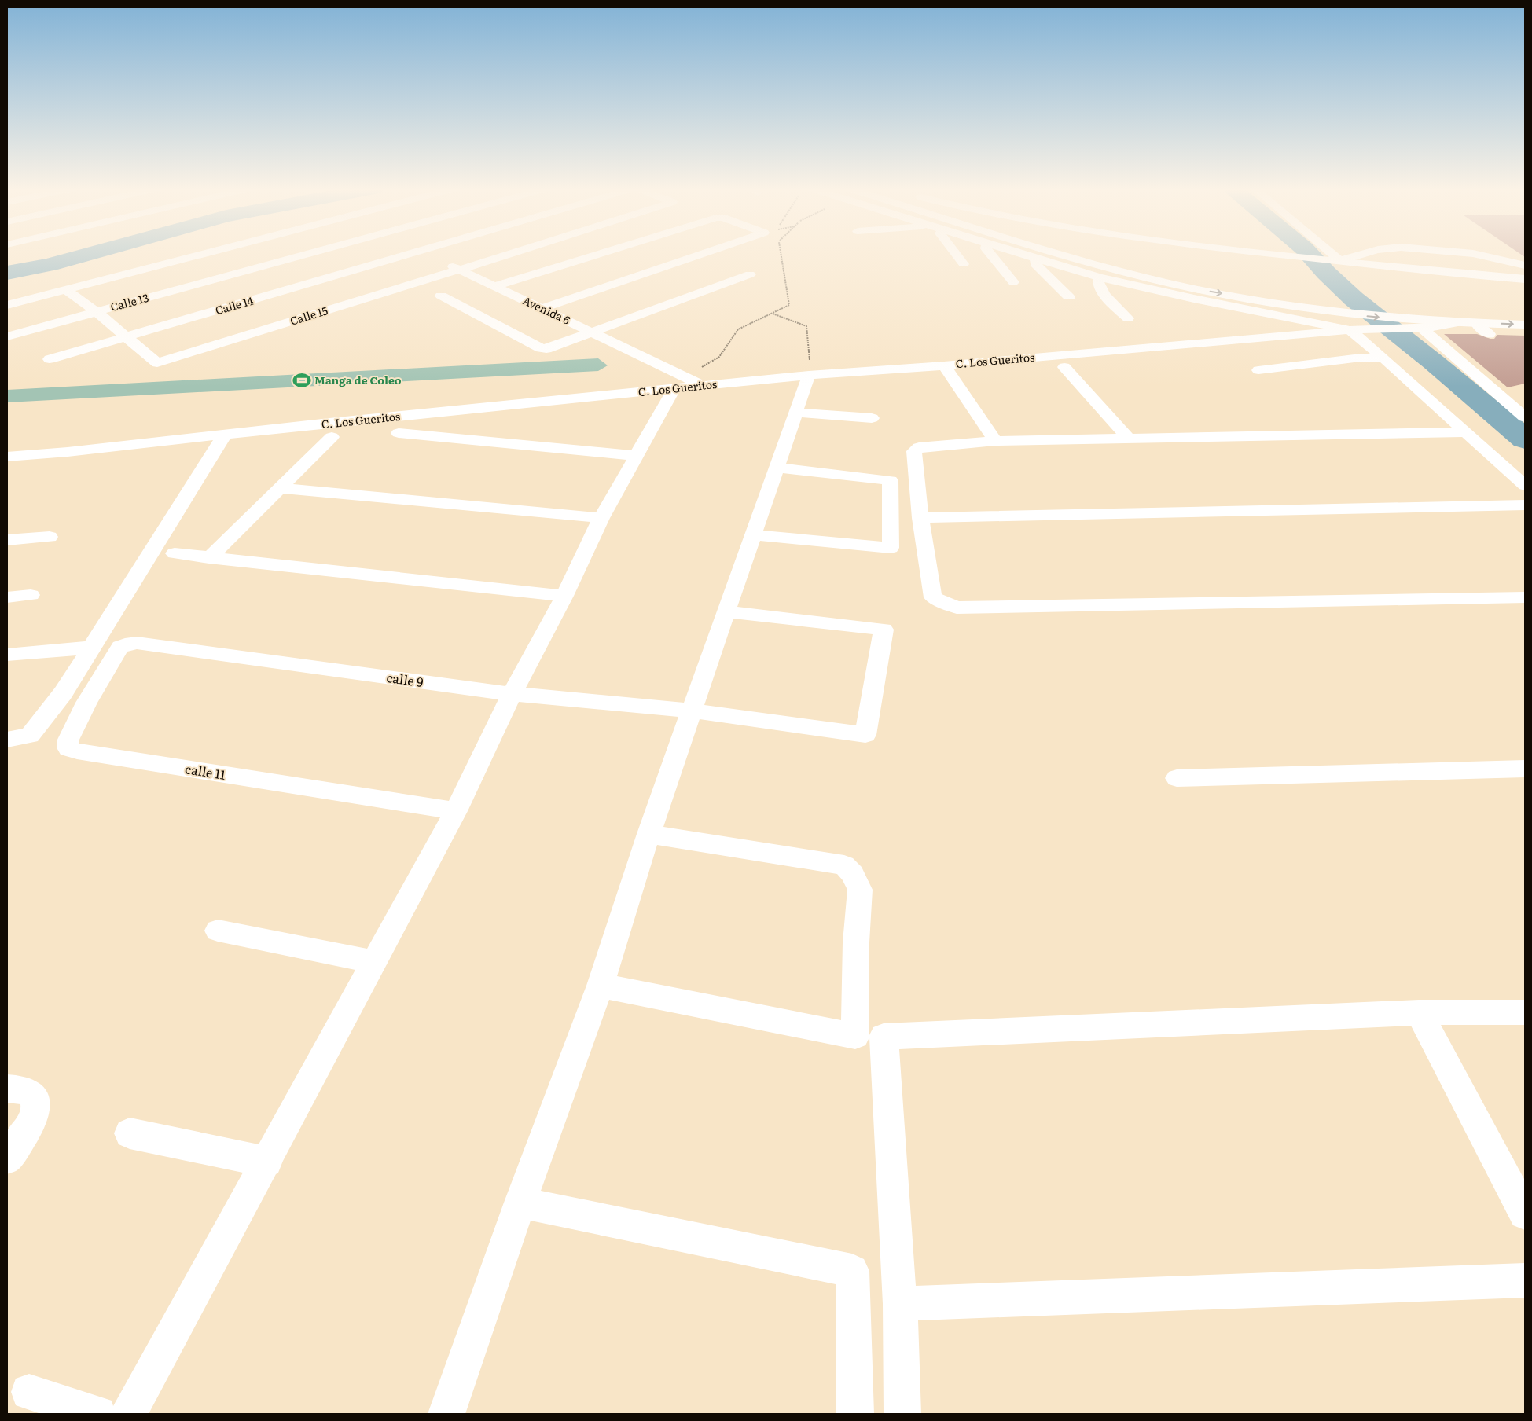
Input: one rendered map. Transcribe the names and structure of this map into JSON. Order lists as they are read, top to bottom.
{
  "streets": {
    "street": [
      "Calle 13",
      "Calle 14",
      "Avenida 6",
      "Calle 15",
      "C. Los Gueritos",
      "calle 9",
      "calle 11"
    ]
  },
  "crossings": [
    ["Calle 14", "Calle 15"],
    ["Avenida 6", "Calle 15"],
    ["Avenida 6", "C. Los Gueritos"],
    ["calle 9", "calle 11"]
  ],
  "places": {
    "sports": ["Manga de Coleo"]
  }
}
